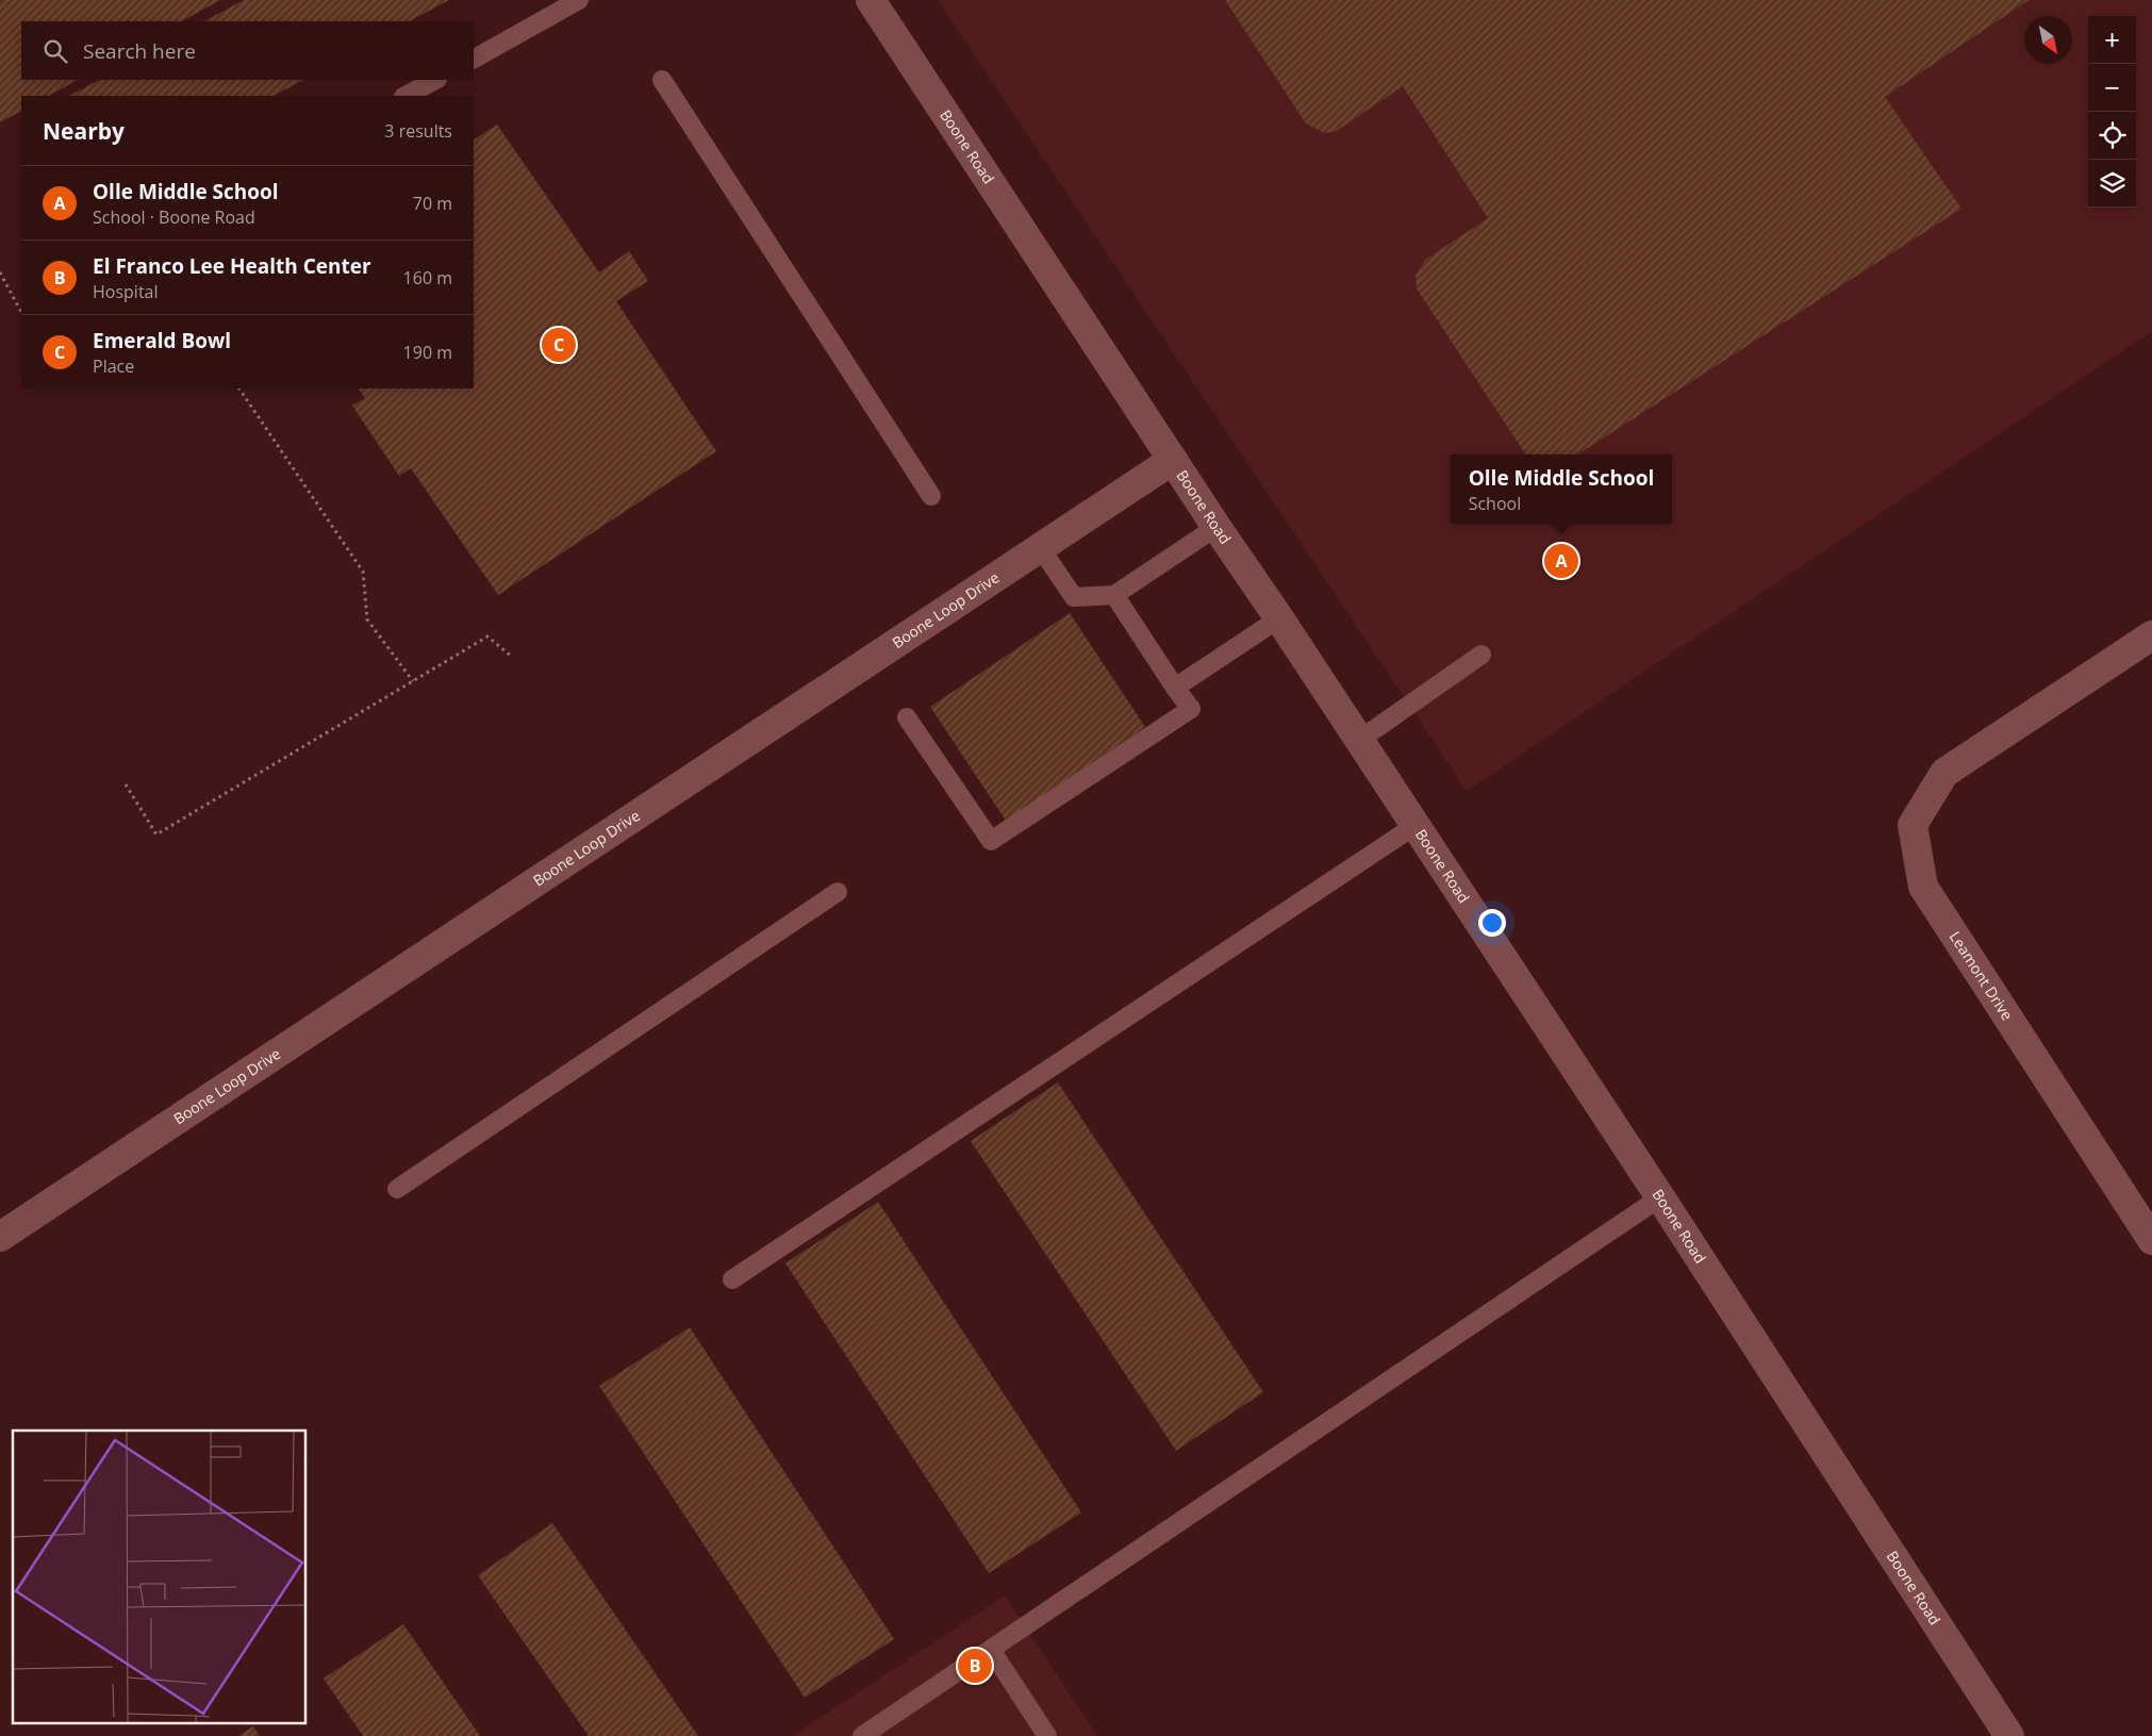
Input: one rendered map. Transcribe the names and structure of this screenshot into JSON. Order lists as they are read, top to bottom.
{
  "streets": {
    "street": ["Boone Road", "Boone Loop Drive", "Leamont Drive"]
  },
  "crossings": [
    ["Boone Road", "Boone Loop Drive"]
  ],
  "north": "bottom right",
  "page": {
    "map_buttons": ["+", "−"],
    "search": "Search here",
    "heading": ["Nearby", "3 results"],
    "list": [
      {
        "mark": "A",
        "name": "Olle Middle School",
        "note": "School · Boone Road",
        "value": "70 m"
      },
      {
        "mark": "B",
        "name": "El Franco Lee Health Center",
        "note": "Hospital",
        "value": "160 m"
      },
      {
        "mark": "C",
        "name": "Emerald Bowl",
        "note": "Place",
        "value": "190 m"
      }
    ],
    "pins": ["C", "A", "B"],
    "popup": ["Olle Middle School", "School"]
  }
}
